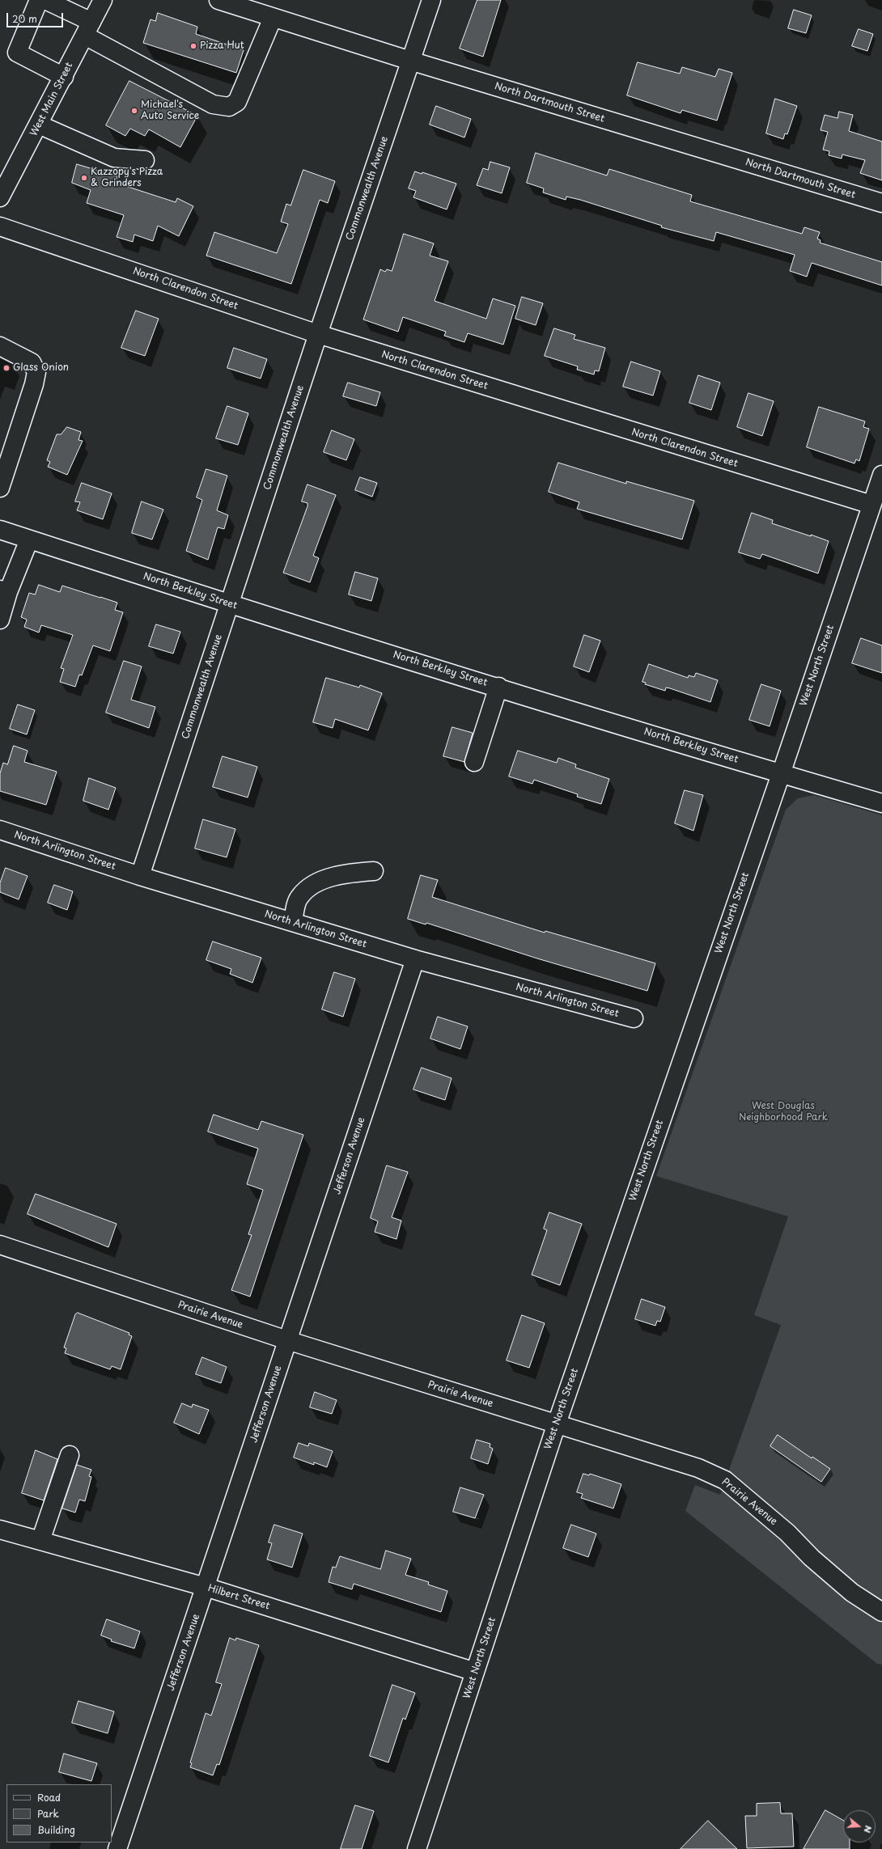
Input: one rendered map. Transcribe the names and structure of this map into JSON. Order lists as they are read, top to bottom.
{
  "streets": {
    "street": [
      "West Main Street",
      "North Dartmouth Street",
      "Commonwealth Avenue",
      "North Clarendon Street",
      "North Berkley Street",
      "West North Street",
      "North Arlington Street",
      "Jefferson Avenue",
      "Prairie Avenue",
      "Hilbert Street"
    ]
  },
  "crossings": [
    ["North Dartmouth Street", "Commonwealth Avenue"],
    ["Commonwealth Avenue", "North Clarendon Street"],
    ["Commonwealth Avenue", "North Berkley Street"],
    ["Commonwealth Avenue", "North Arlington Street"],
    ["North Clarendon Street", "West North Street"],
    ["North Berkley Street", "West North Street"],
    ["West North Street", "Prairie Avenue"],
    ["West North Street", "Hilbert Street"],
    ["North Arlington Street", "Jefferson Avenue"],
    ["Jefferson Avenue", "Prairie Avenue"],
    ["Jefferson Avenue", "Hilbert Street"]
  ],
  "parks": ["West Douglas Neighborhood Park"],
  "places": [
    "Pizza Hut",
    "Michael's Auto Service",
    "Kazzopy's Pizza & Grinders",
    "Glass Onion"
  ],
  "legend": ["Road", "Park", "Building"],
  "scale_bar": "20 m",
  "north": "right"
}
